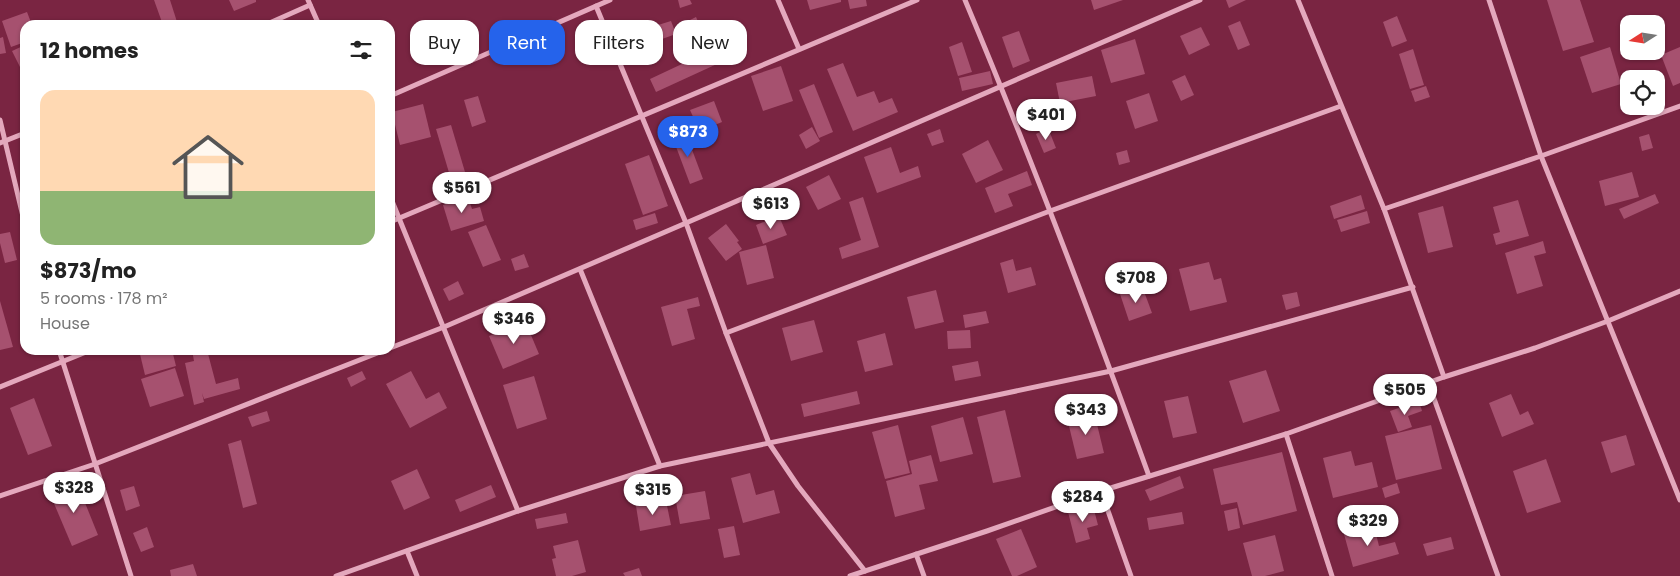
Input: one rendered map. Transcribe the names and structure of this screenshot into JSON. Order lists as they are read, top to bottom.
{
  "north": "left",
  "page": {
    "chip": [
      "Buy",
      "Rent",
      "Filters",
      "New"
    ],
    "heading": "12 homes",
    "list": [
      {
        "name": "$873/mo",
        "note": "5 rooms · 178 m² · House"
      }
    ],
    "price": [
      "$401",
      "$873",
      "$561",
      "$613",
      "$708",
      "$346",
      "$505",
      "$343",
      "$328",
      "$315",
      "$284",
      "$329"
    ]
  }
}
